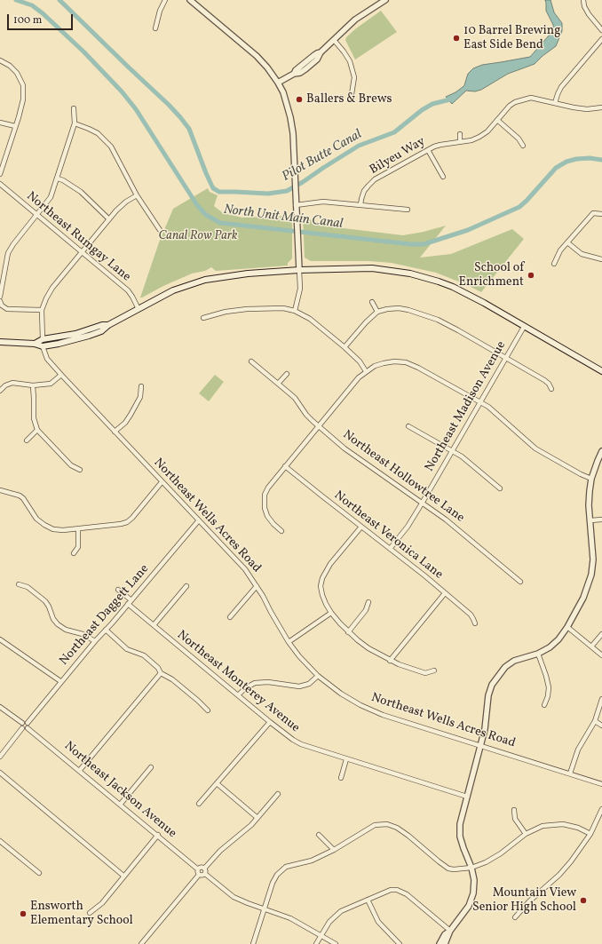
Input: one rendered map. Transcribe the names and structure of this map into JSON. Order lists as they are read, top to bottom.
{
  "streets": {
    "street": [
      "Bilyeu Way",
      "Northeast Rumgay Lane",
      "Northeast Madison Avenue",
      "Northeast Hollowtree Lane",
      "Northeast Wells Acres Road",
      "Northeast Veronica Lane",
      "Northeast Daggett Lane",
      "Northeast Monterey Avenue",
      "Northeast Jackson Avenue"
    ]
  },
  "crossings": [
    ["Northeast Madison Avenue", "Northeast Hollowtree Lane"],
    ["Northeast Madison Avenue", "Northeast Veronica Lane"],
    ["Northeast Wells Acres Road", "Northeast Daggett Lane"],
    ["Northeast Daggett Lane", "Northeast Monterey Avenue"],
    ["Northeast Daggett Lane", "Northeast Jackson Avenue"]
  ],
  "water": ["Pilot Butte Canal", "North Unit Main Canal"],
  "parks": ["Canal Row Park"],
  "places": [
    "10 Barrel Brewing East Side Bend",
    "Ballers & Brews",
    "School of Enrichment",
    "Mountain View Senior High School",
    "Ensworth Elementary School"
  ],
  "scale_bar": "100 m"
}
